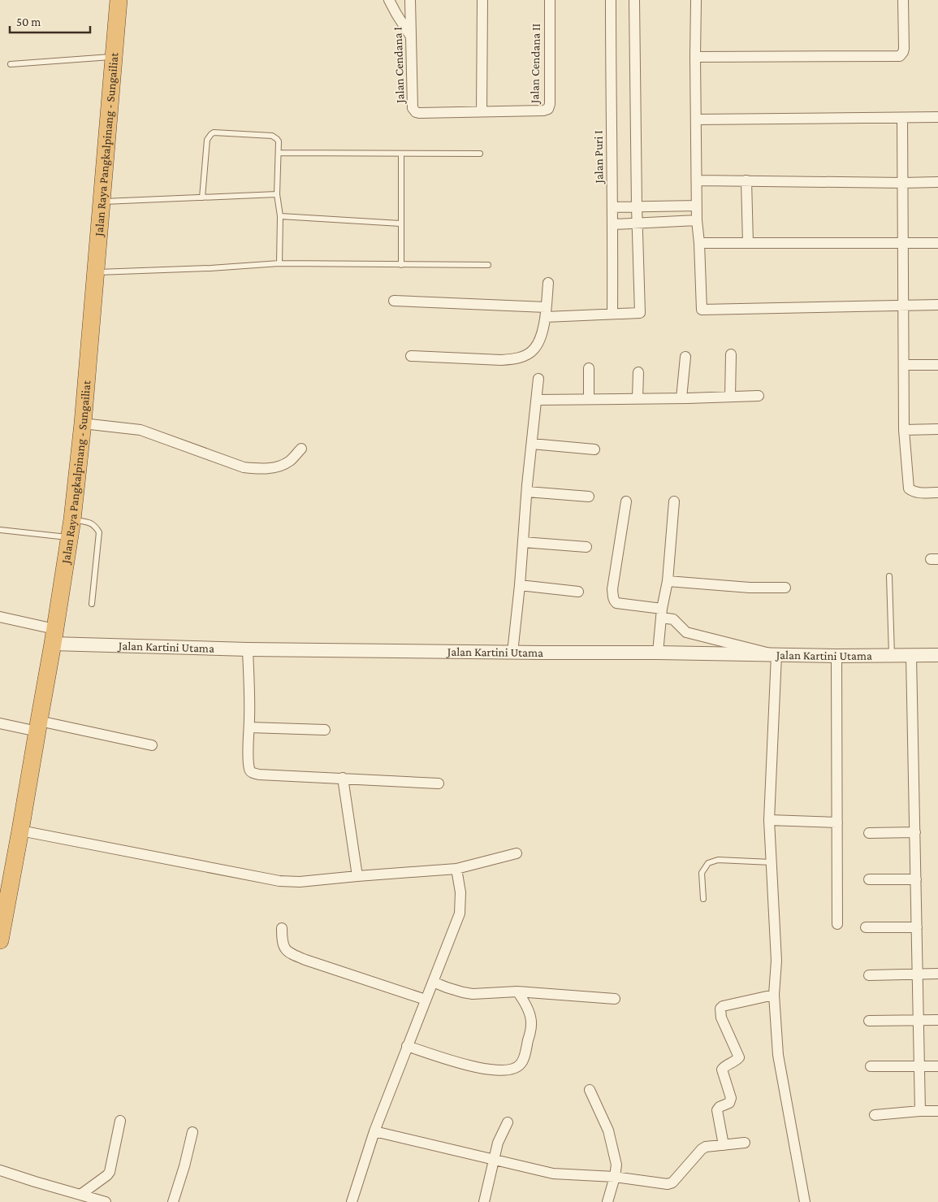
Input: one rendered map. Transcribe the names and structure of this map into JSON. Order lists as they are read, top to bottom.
{
  "streets": {
    "highway": ["Jalan Raya Pangkalpinang - Sungailiat"],
    "street": [
      "Jalan Cendana II",
      "Jalan Cendana I",
      "Jalan Puri I",
      "Jalan Kartini Utama"
    ]
  },
  "crossings": [
    ["Jalan Cendana II", "Jalan Cendana I"],
    ["Jalan Raya Pangkalpinang - Sungailiat", "Jalan Kartini Utama"]
  ],
  "scale_bar": "50 m"
}
